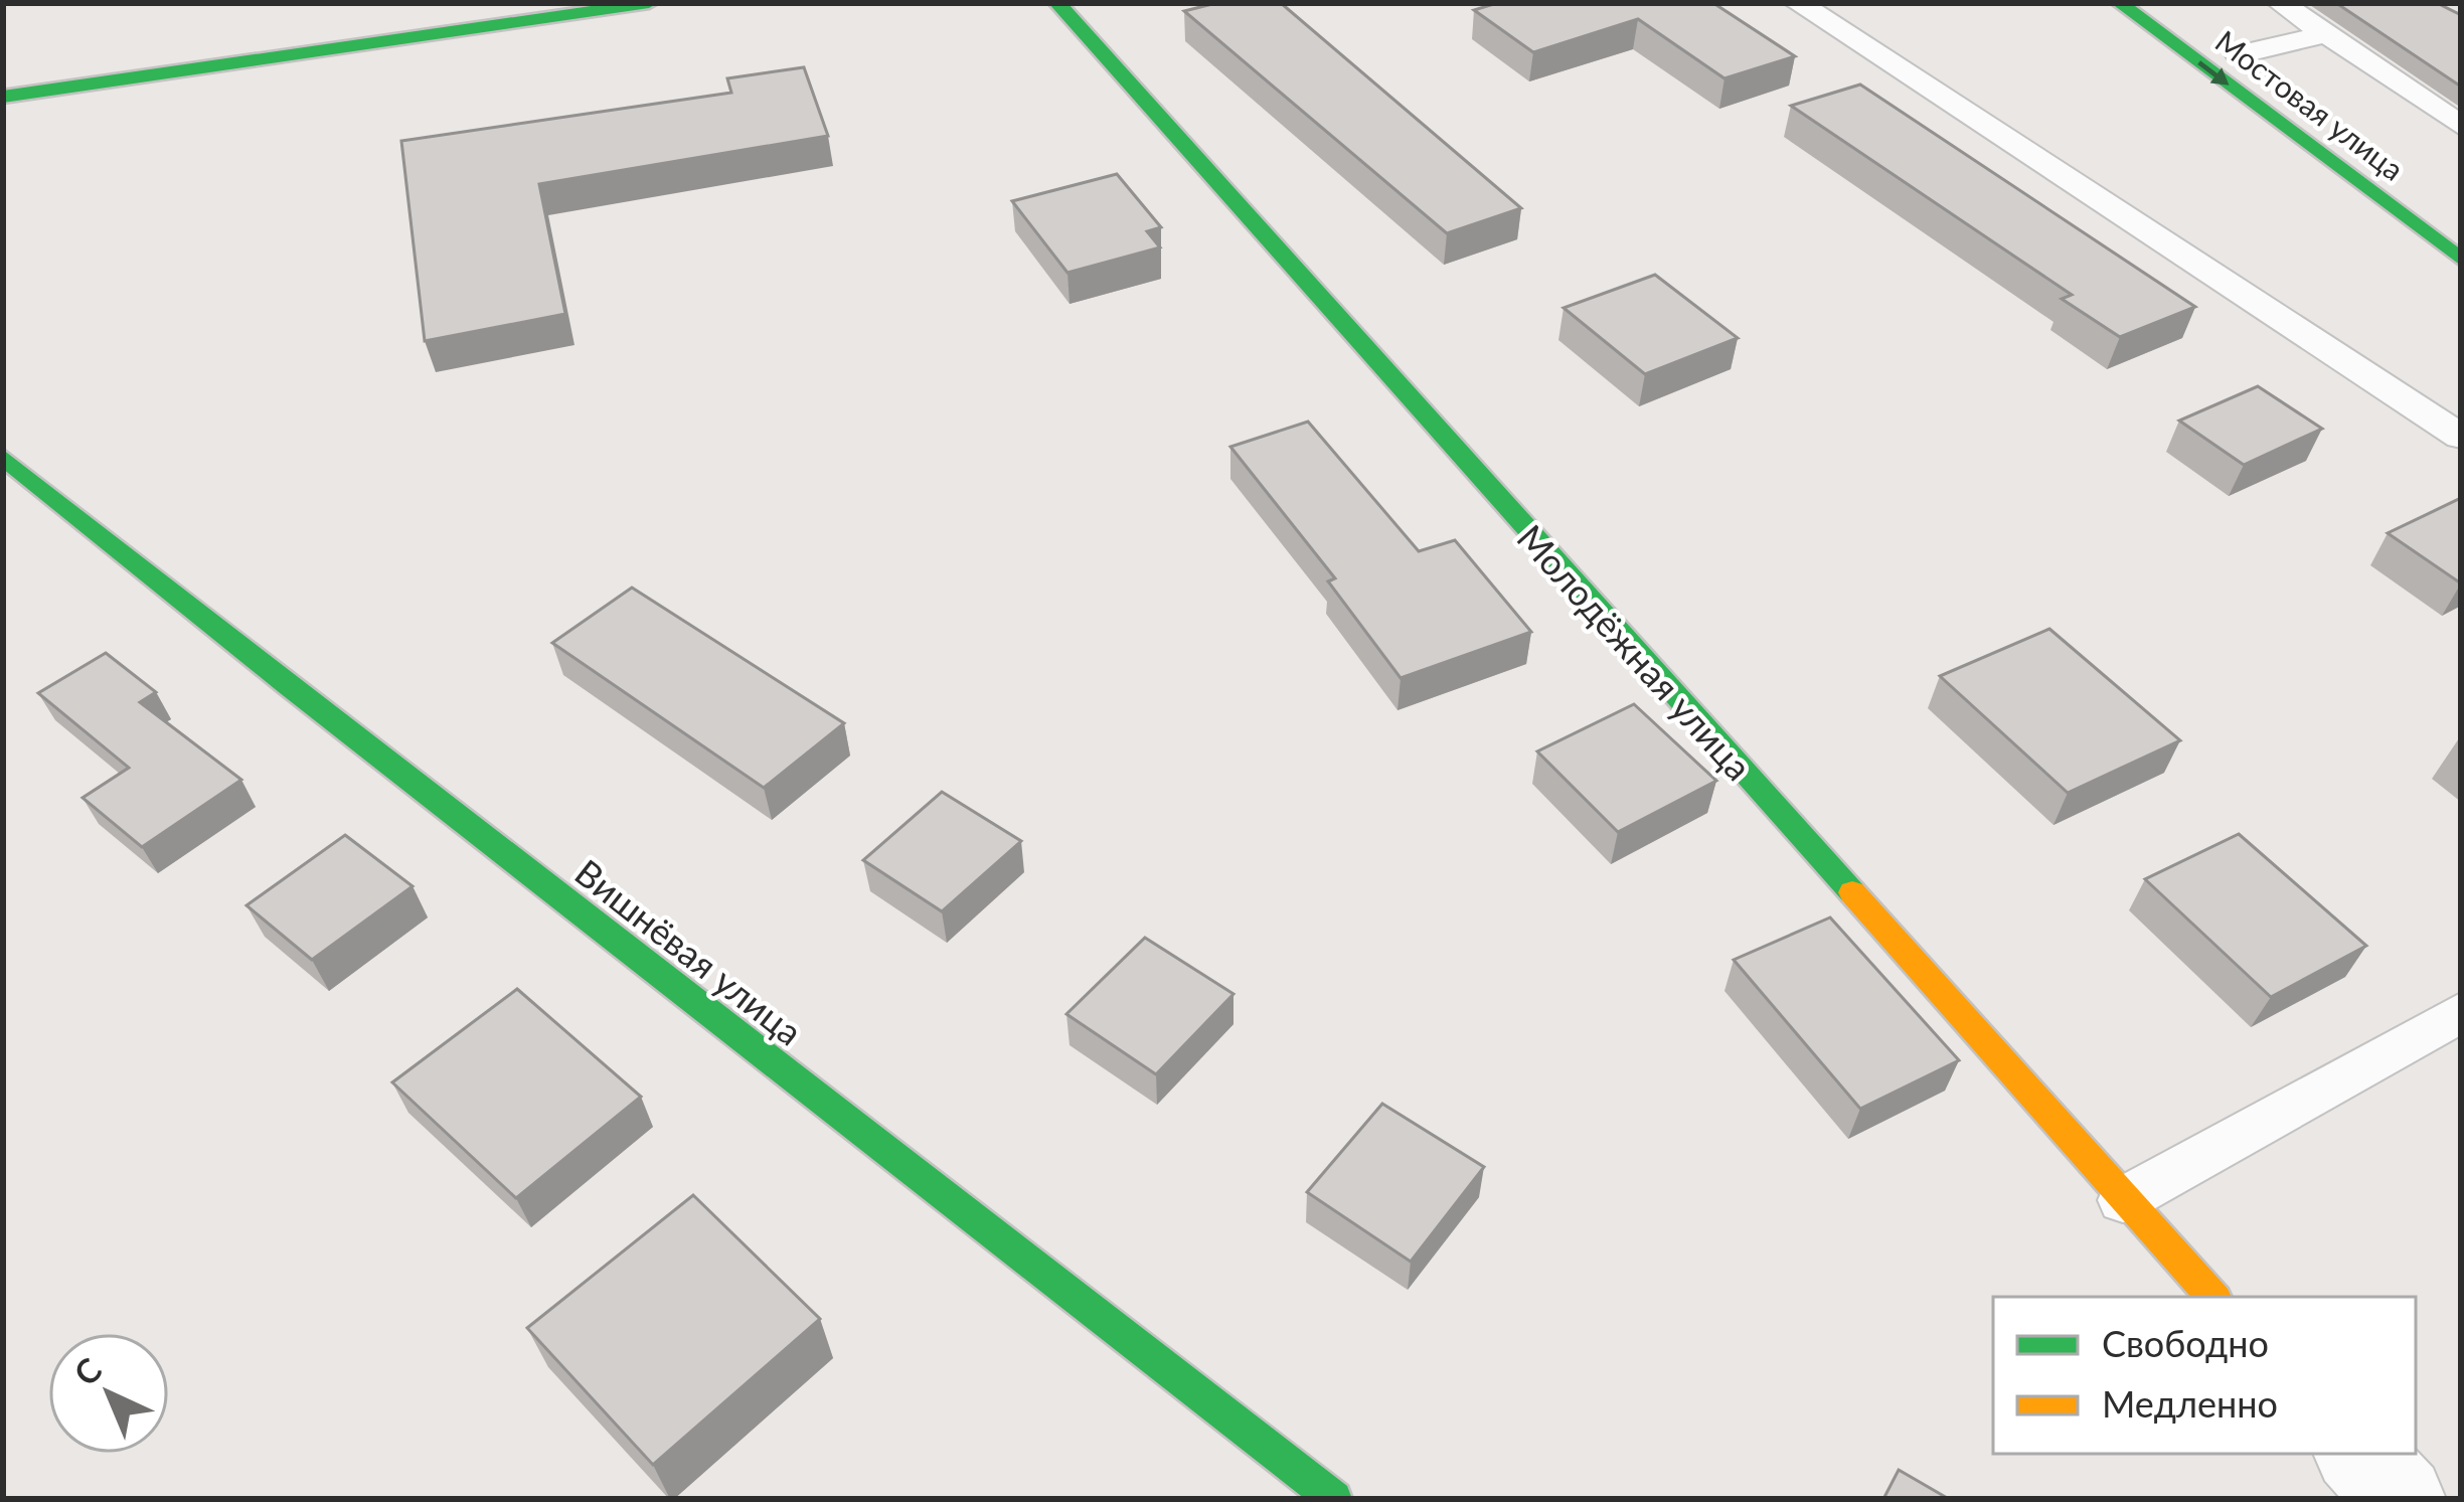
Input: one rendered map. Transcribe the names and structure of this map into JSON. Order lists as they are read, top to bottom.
{
  "streets": {
    "street": ["Мостовая улица", "Молодёжная улица", "Вишнёвая улица"]
  },
  "one_way": ["Мостовая улица"],
  "legend": ["Свободно", "Медленно"],
  "north": "top left"
}
